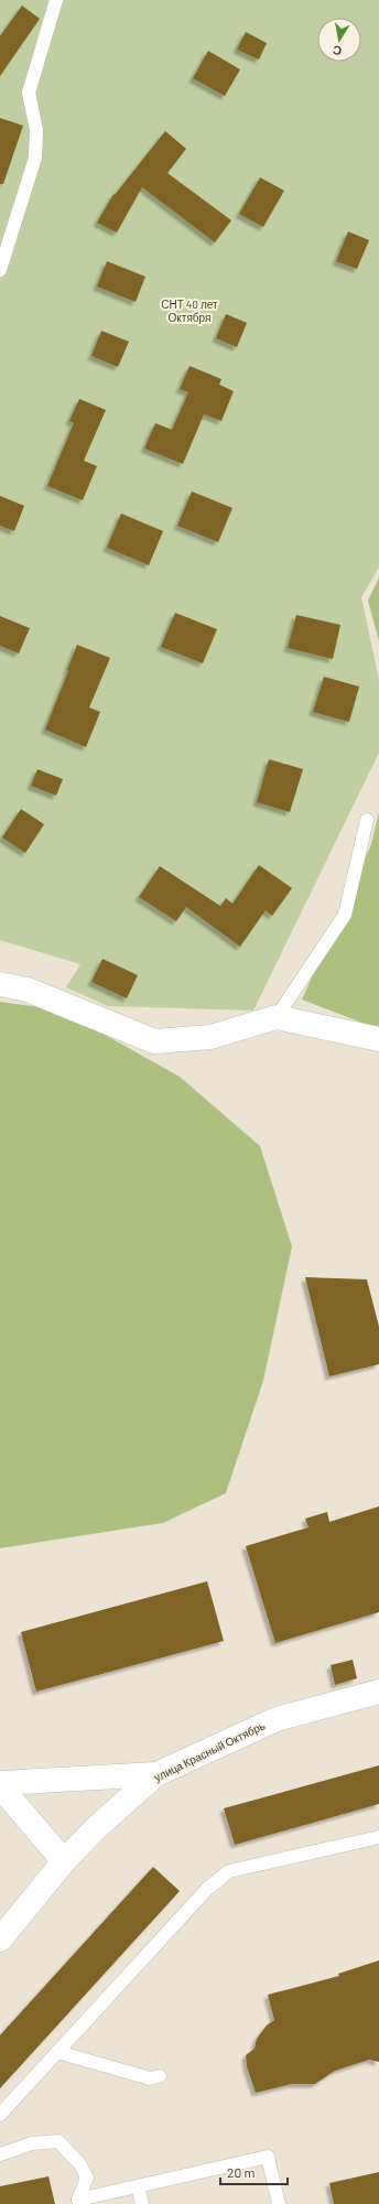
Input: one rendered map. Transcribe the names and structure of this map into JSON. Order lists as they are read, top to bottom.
{
  "streets": {
    "street": ["улица Красный Октябрь"]
  },
  "parks": ["СНТ 40 лет Октября"],
  "scale_bar": "20 m",
  "north": "bottom"
}
